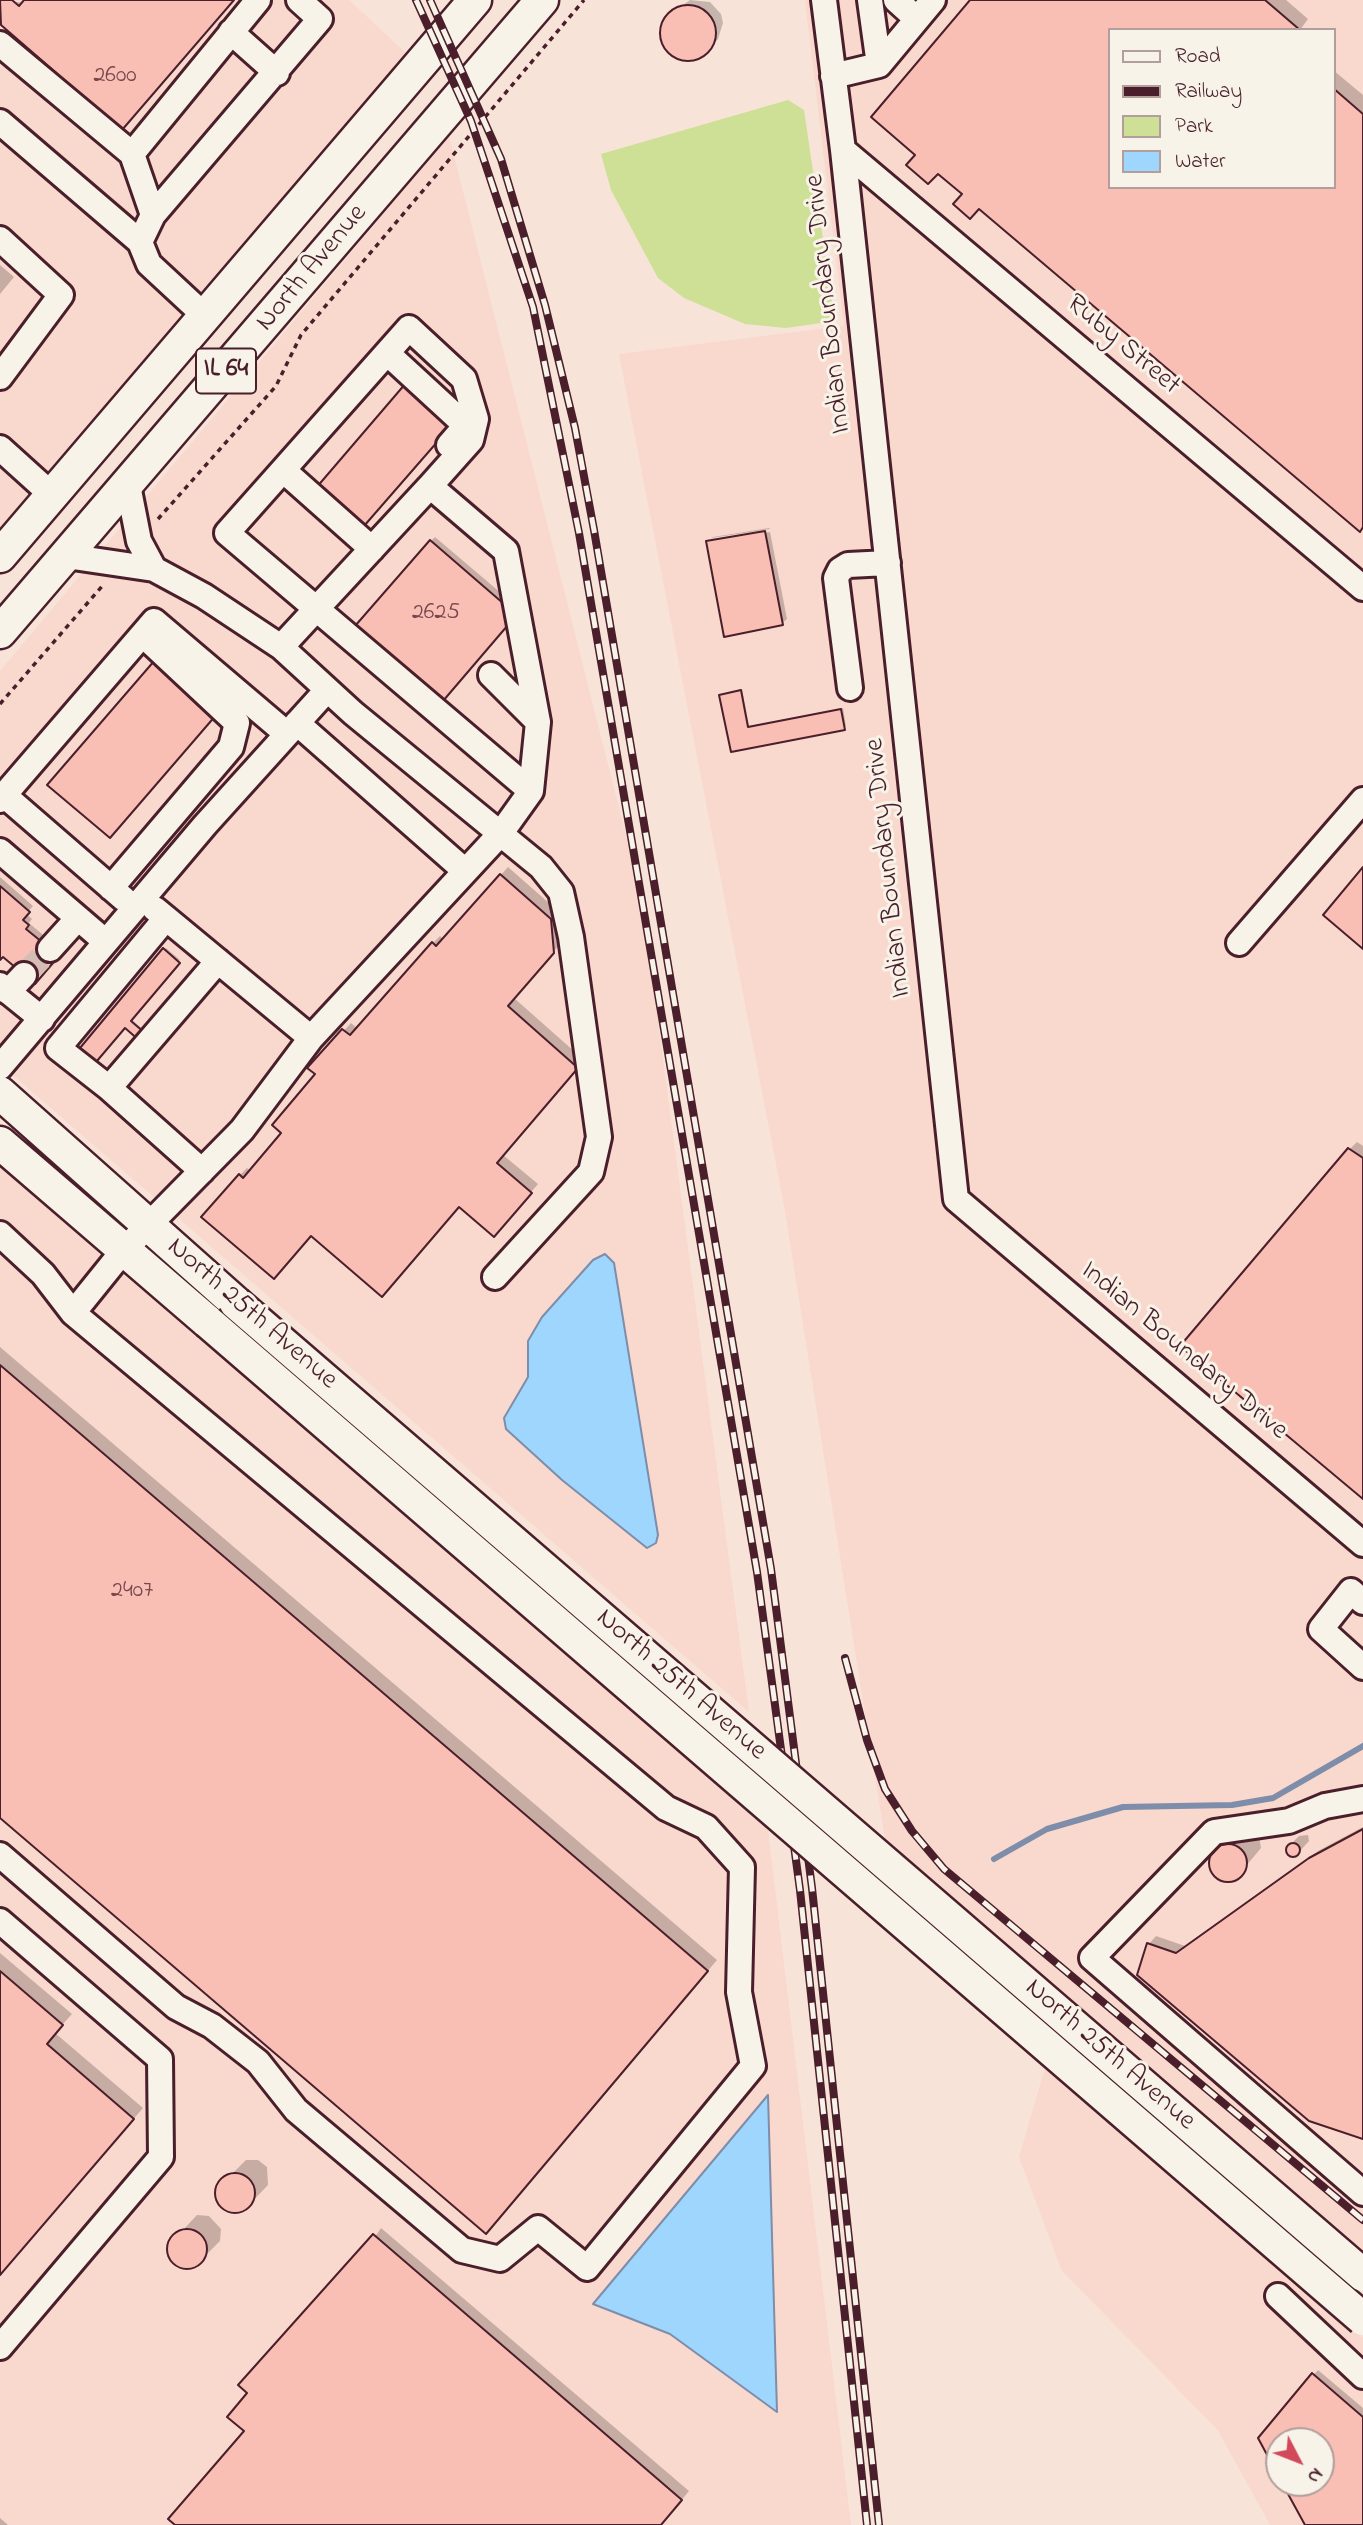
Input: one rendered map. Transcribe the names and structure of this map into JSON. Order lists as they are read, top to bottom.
{
  "streets": {
    "main road": ["North Avenue", "IL 64", "North 25th Avenue"],
    "street": ["Indian Boundary Drive", "Ruby Street"]
  },
  "crossings": [
    ["Indian Boundary Drive", "Ruby Street"]
  ],
  "house_numbers": ["2600", "2625", "2407"],
  "legend": [
    "Road",
    "Railway",
    "Park",
    "Water"
  ],
  "north": "bottom right"
}
